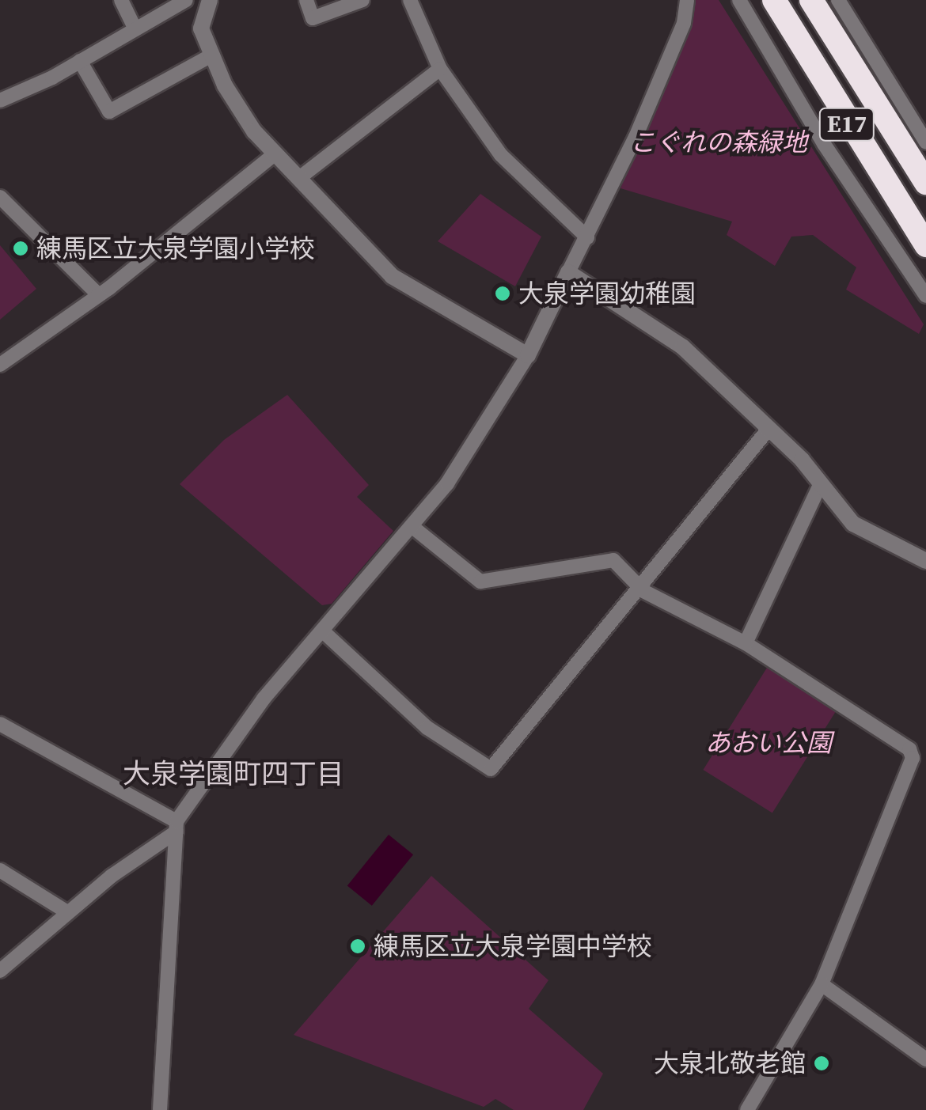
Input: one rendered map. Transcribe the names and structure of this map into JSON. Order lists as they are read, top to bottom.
{
  "streets": {
    "highway": ["E17"]
  },
  "districts": ["大泉学園町四丁目"],
  "parks": ["こぐれの森緑地", "あおい公園"],
  "places": [
    "練馬区立大泉学園小学校",
    "大泉学園幼稚園",
    "練馬区立大泉学園中学校",
    "大泉北敬老館"
  ]
}
